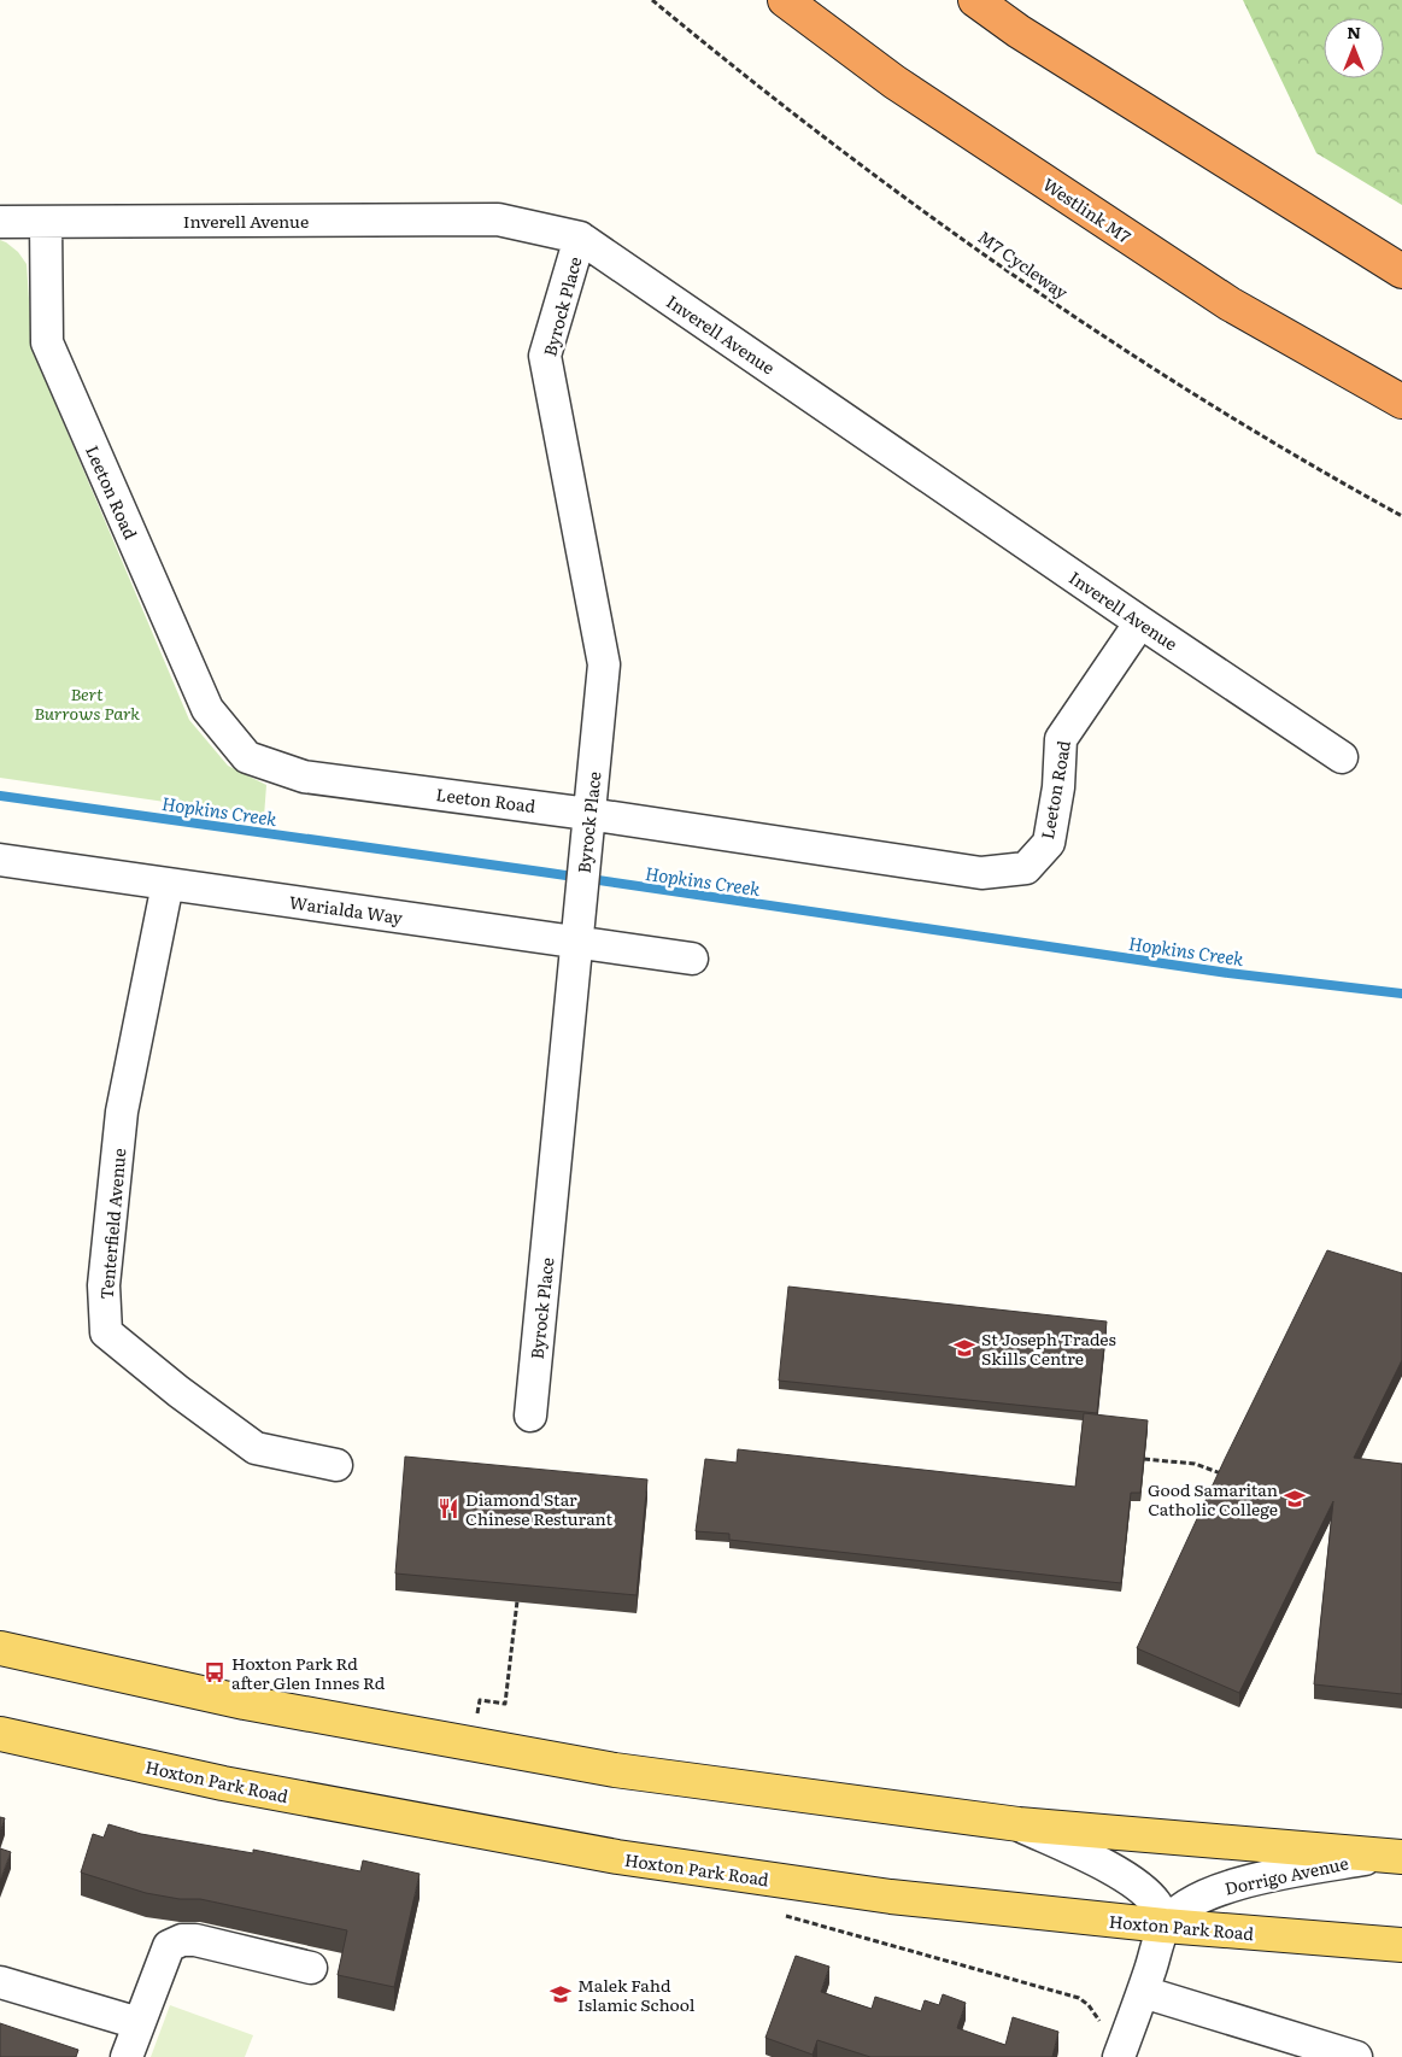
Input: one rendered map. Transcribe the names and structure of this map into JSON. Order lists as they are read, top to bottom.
{
  "streets": {
    "highway": ["Westlink M7"],
    "main road": ["Hoxton Park Road"],
    "street": [
      "Inverell Avenue",
      "Byrock Place",
      "Leeton Road",
      "Warialda Way",
      "Tenterfield Avenue",
      "Dorrigo Avenue"
    ],
    "path": ["M7 Cycleway"]
  },
  "crossings": [
    ["Inverell Avenue", "Byrock Place"],
    ["Inverell Avenue", "Leeton Road"],
    ["Byrock Place", "Leeton Road"],
    ["Byrock Place", "Warialda Way"],
    ["Warialda Way", "Tenterfield Avenue"],
    ["Hoxton Park Road", "Dorrigo Avenue"]
  ],
  "water": ["Hopkins Creek"],
  "parks": ["Bert Burrows Park"],
  "places": {
    "school or university": ["St Joseph Trades Skills Centre", "Good Samaritan Catholic College", "Malek Fahd Islamic School"],
    "restaurant": ["Diamond Star Chinese Resturant"],
    "bus stop": ["Hoxton Park Rd after Glen Innes Rd"]
  },
  "north": "top"
}
